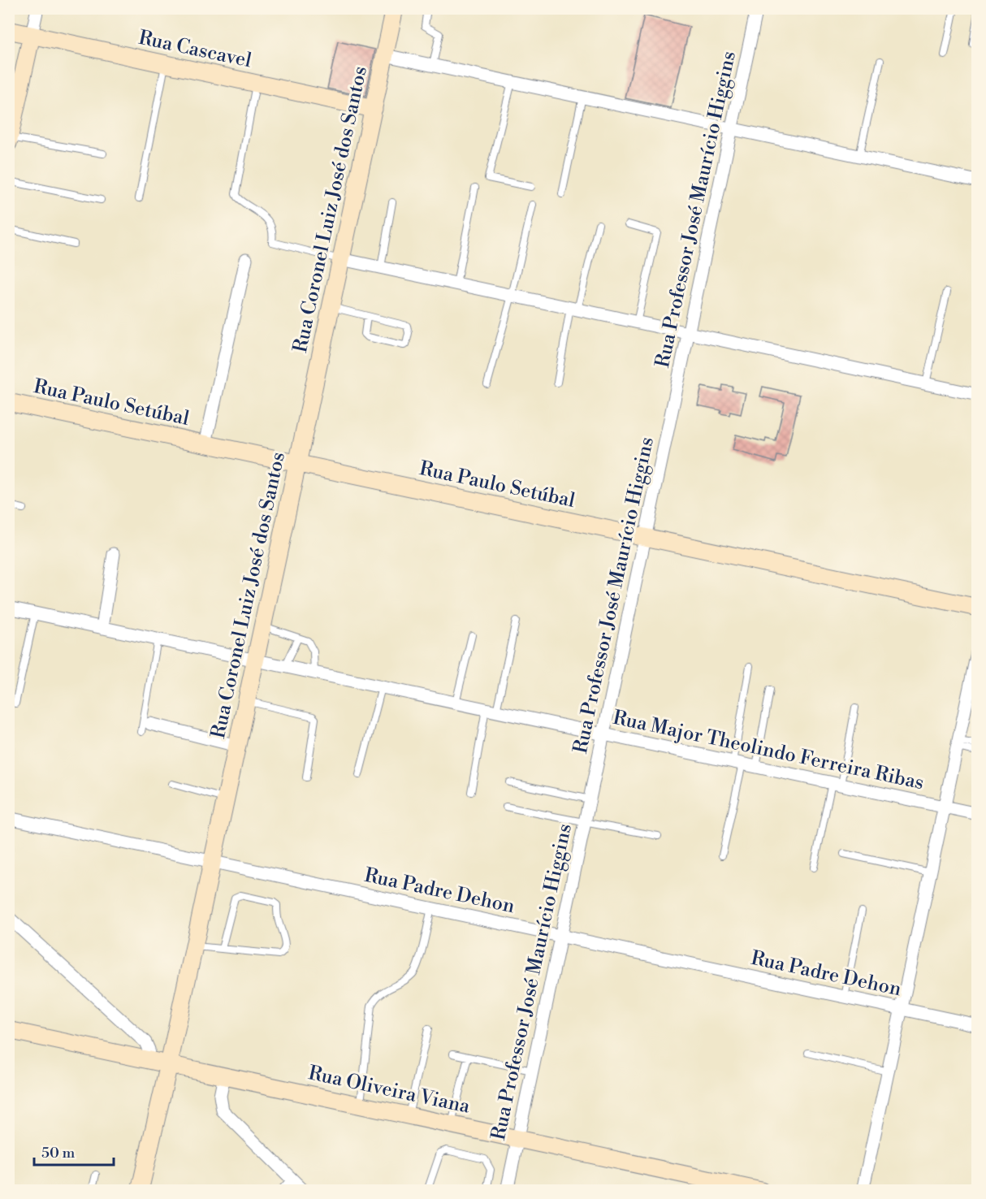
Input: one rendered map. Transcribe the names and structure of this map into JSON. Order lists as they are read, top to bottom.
{
  "streets": {
    "main road": [
      "Rua Cascavel",
      "Rua Coronel Luiz José dos Santos",
      "Rua Paulo Setúbal",
      "Rua Oliveira Viana"
    ],
    "street": ["Rua Professor José Maurício Higgins", "Rua Major Theolindo Ferreira Ribas", "Rua Padre Dehon"]
  },
  "crossings": [
    ["Rua Cascavel", "Rua Coronel Luiz José dos Santos"],
    ["Rua Coronel Luiz José dos Santos", "Rua Paulo Setúbal"],
    ["Rua Coronel Luiz José dos Santos", "Rua Major Theolindo Ferreira Ribas"],
    ["Rua Coronel Luiz José dos Santos", "Rua Padre Dehon"],
    ["Rua Coronel Luiz José dos Santos", "Rua Oliveira Viana"],
    ["Rua Professor José Maurício Higgins", "Rua Paulo Setúbal"],
    ["Rua Professor José Maurício Higgins", "Rua Major Theolindo Ferreira Ribas"],
    ["Rua Professor José Maurício Higgins", "Rua Padre Dehon"],
    ["Rua Professor José Maurício Higgins", "Rua Oliveira Viana"]
  ],
  "scale_bar": "50 m"
}
